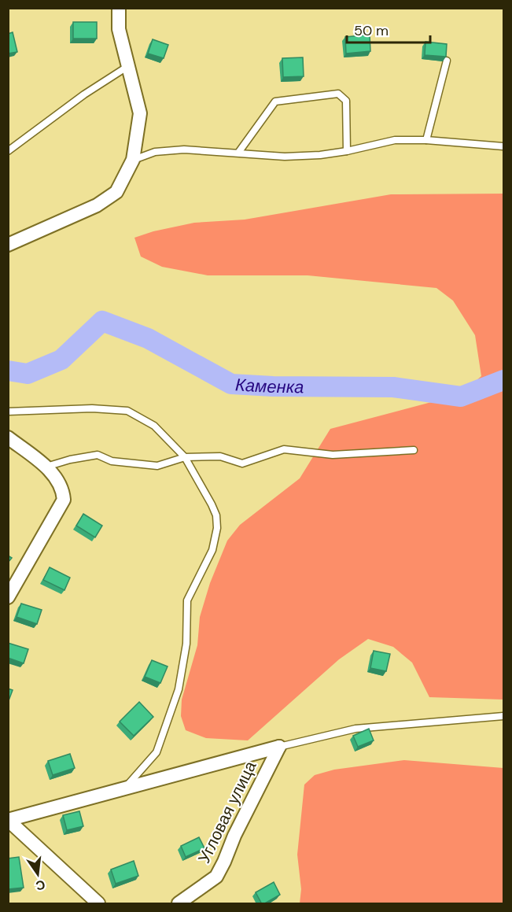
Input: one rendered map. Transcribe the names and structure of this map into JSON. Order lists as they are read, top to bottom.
{
  "streets": {
    "street": ["Угловая улица"]
  },
  "water": ["Каменка"],
  "scale_bar": "50 m",
  "north": "bottom"
}
